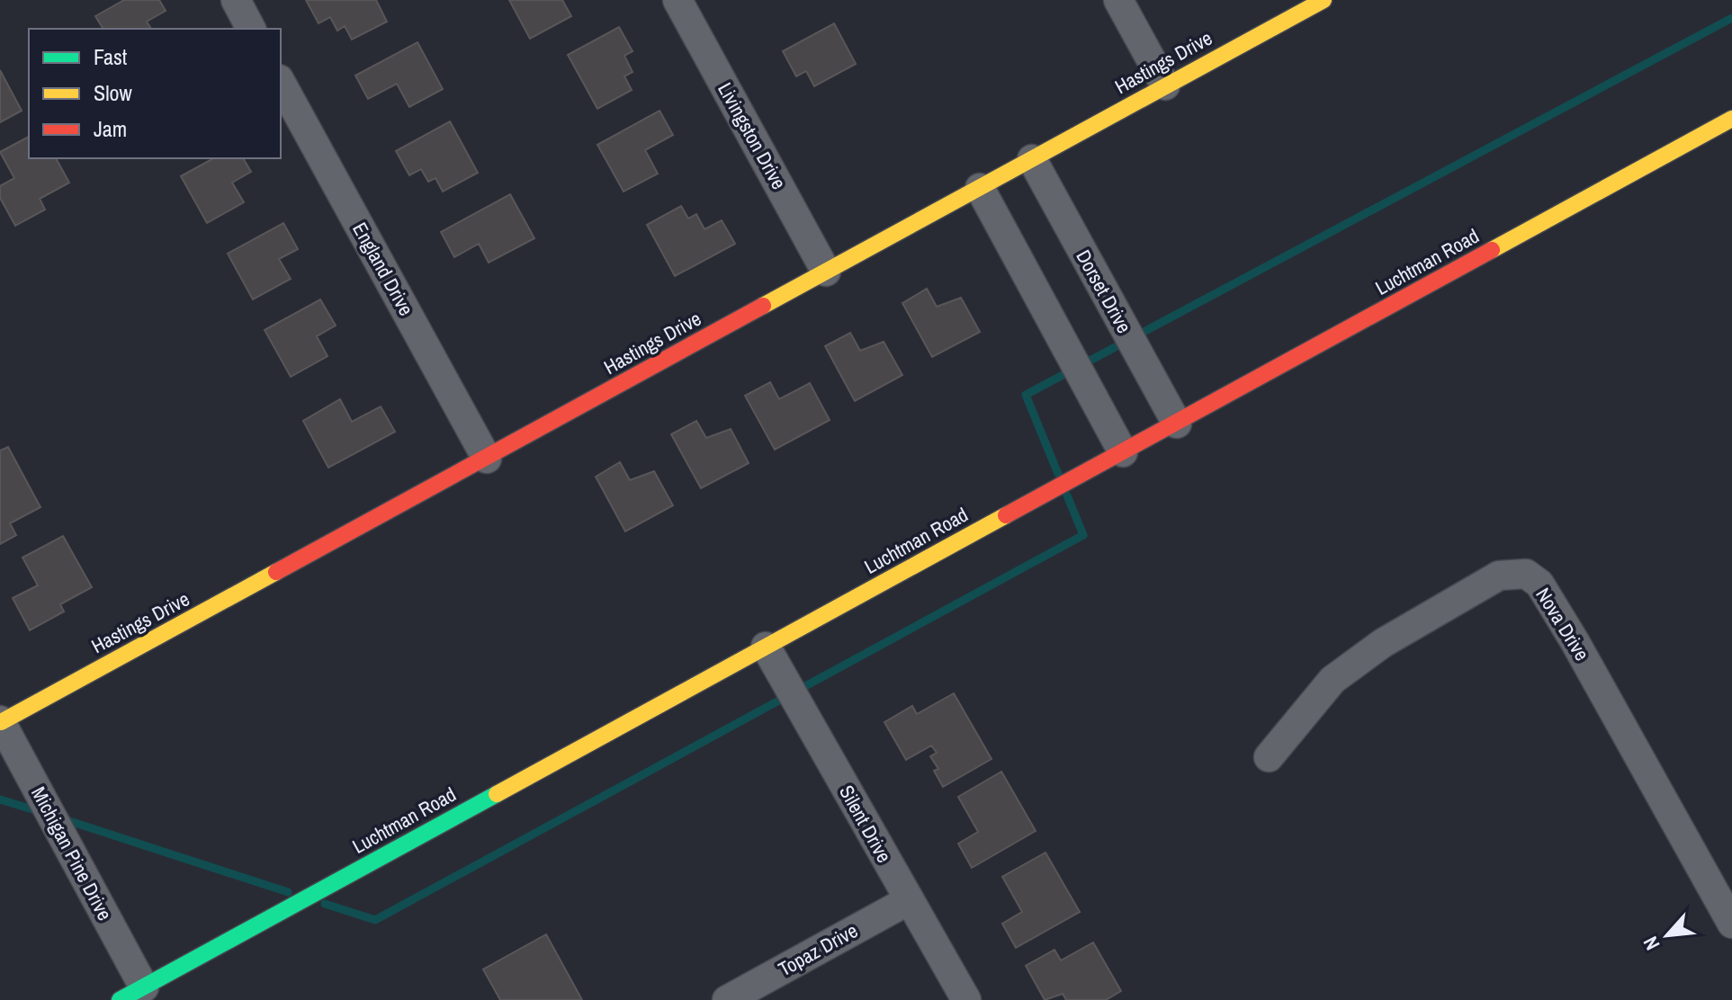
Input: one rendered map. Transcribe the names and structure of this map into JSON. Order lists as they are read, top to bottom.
{
  "streets": {
    "street": [
      "Hastings Drive",
      "Livingston Drive",
      "Luchtman Road",
      "England Drive",
      "Dorset Drive",
      "Nova Drive",
      "Silent Drive",
      "Michigan Pine Drive",
      "Topaz Drive"
    ]
  },
  "crossings": [
    ["Hastings Drive", "Livingston Drive"],
    ["Hastings Drive", "England Drive"],
    ["Hastings Drive", "Dorset Drive"],
    ["Hastings Drive", "Michigan Pine Drive"],
    ["Luchtman Road", "Dorset Drive"],
    ["Luchtman Road", "Silent Drive"],
    ["Luchtman Road", "Michigan Pine Drive"],
    ["Silent Drive", "Topaz Drive"]
  ],
  "legend": ["Fast", "Slow", "Jam"],
  "north": "bottom left"
}
